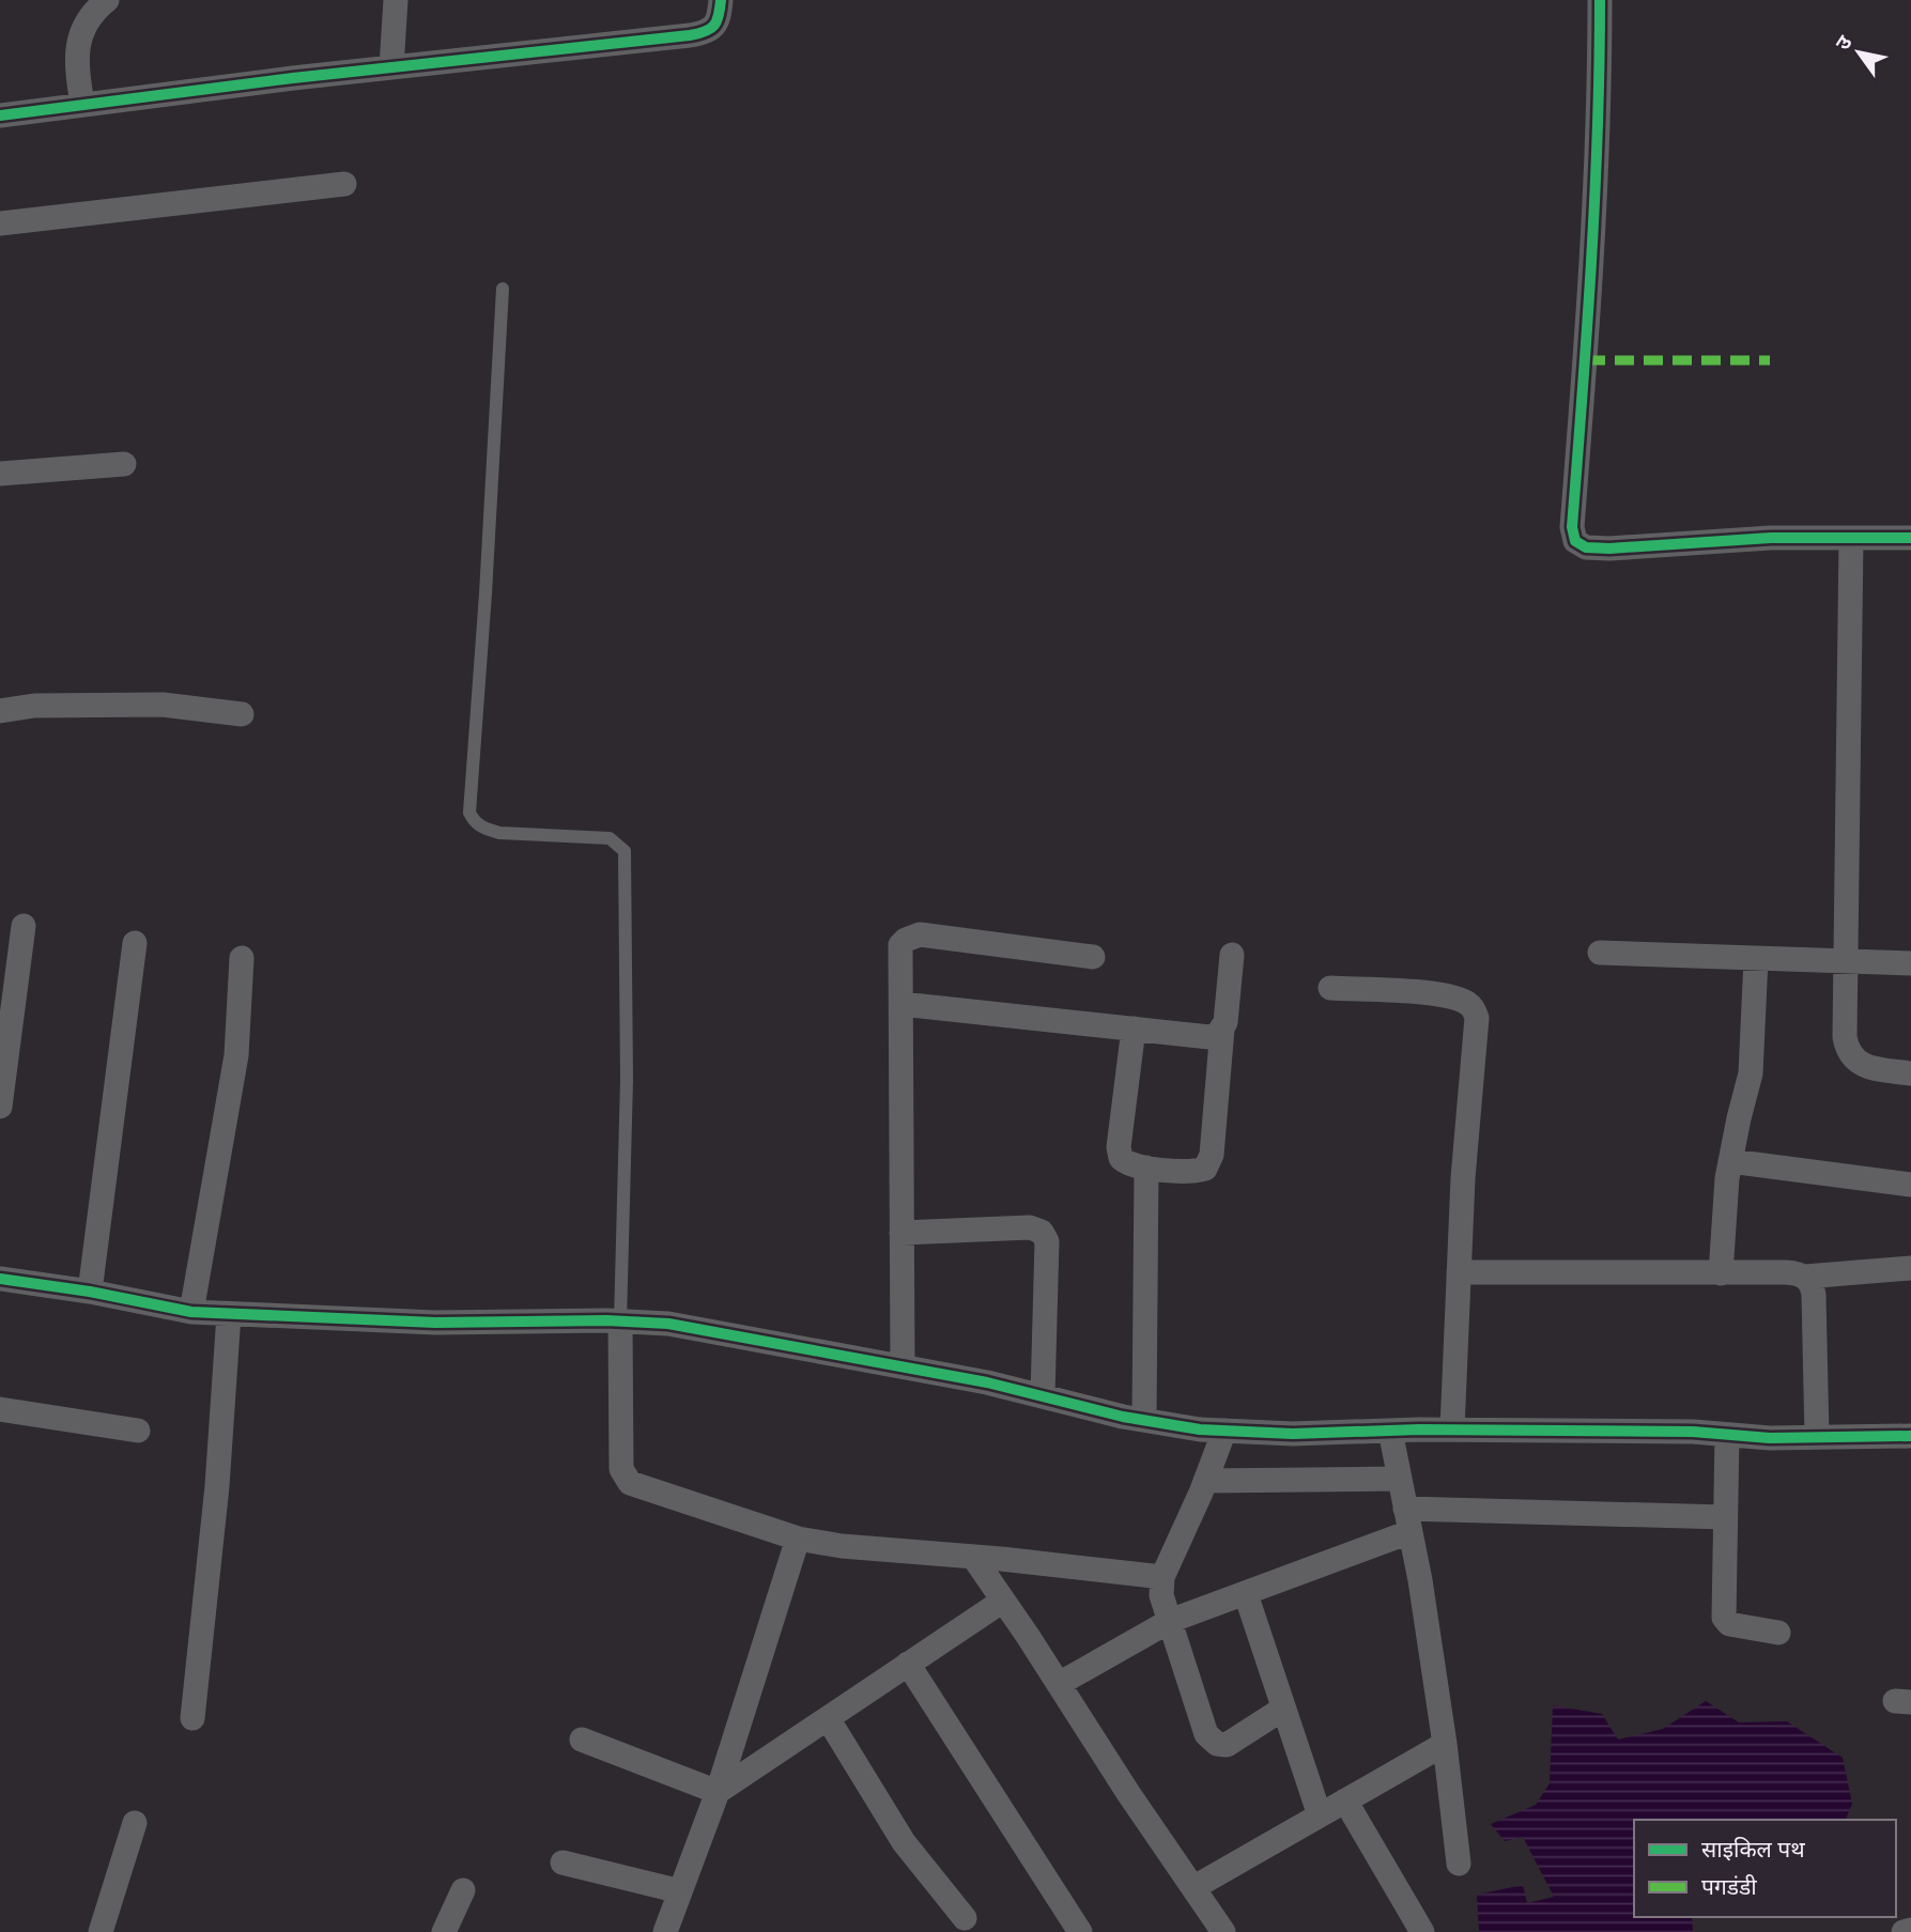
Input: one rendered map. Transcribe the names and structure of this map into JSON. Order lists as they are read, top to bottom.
{
  "legend": ["साइकिल पथ", "पगडंडी"],
  "north": "top left"
}
